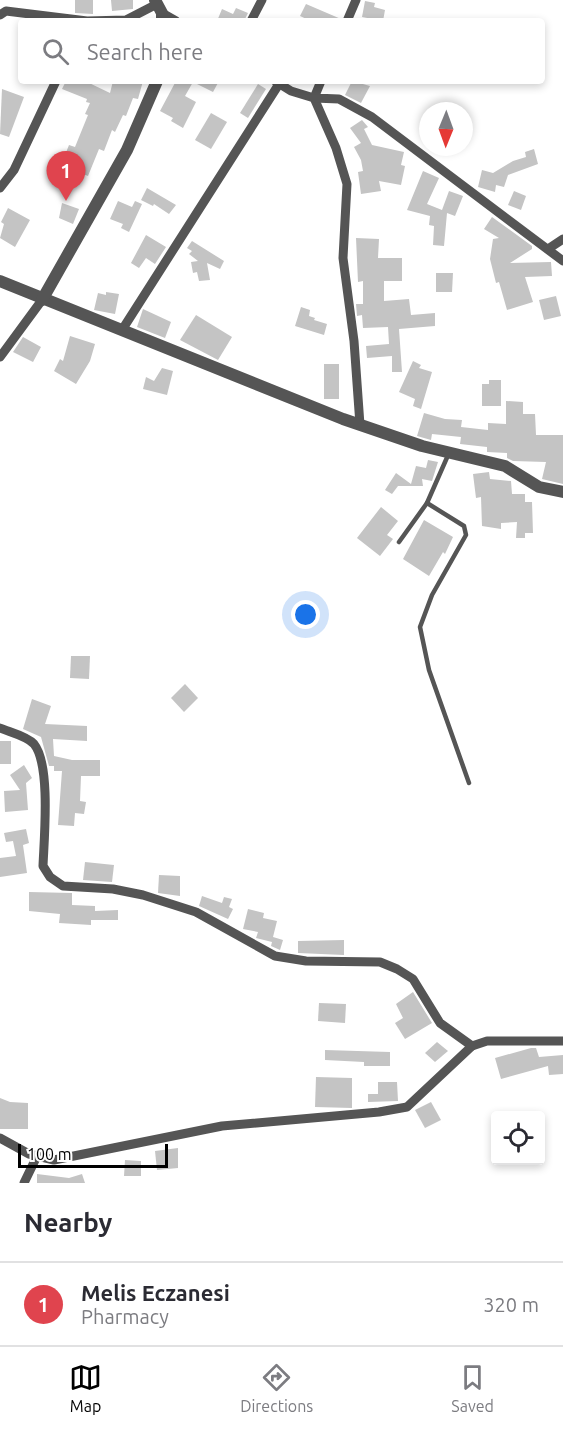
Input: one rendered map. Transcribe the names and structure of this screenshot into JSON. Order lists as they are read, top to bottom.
{
  "scale_bar": "100 m",
  "north": "bottom",
  "page": {
    "search": "Search here",
    "pins": "1",
    "scale": "100 m",
    "heading": "Nearby",
    "list": [
      {
        "mark": "1",
        "name": "Melis Eczanesi",
        "note": "Pharmacy",
        "value": "320 m"
      }
    ],
    "nav": ["Map", "Directions", "Saved"]
  }
}
